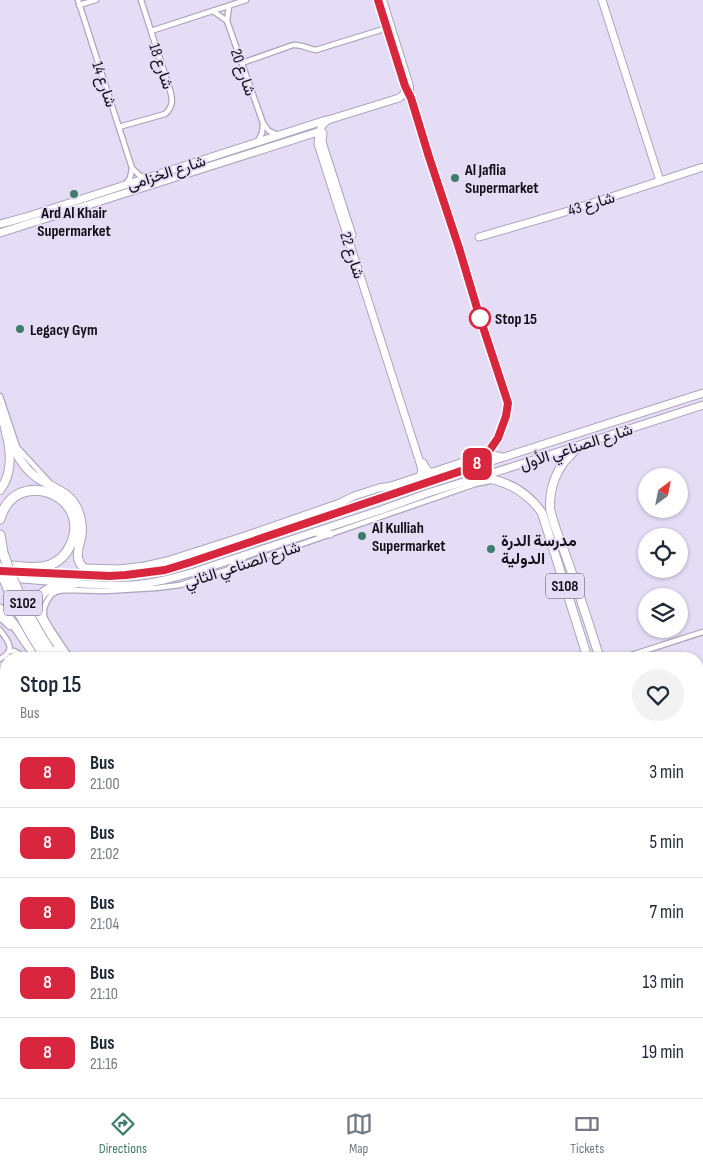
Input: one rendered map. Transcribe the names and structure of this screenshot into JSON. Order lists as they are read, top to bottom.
{
  "streets": {
    "highway": ["S102"],
    "main road": ["S108"],
    "street": [
      "شارع 18",
      "شارع 20",
      "شارع 14",
      "شارع الخزامى",
      "شارع 43",
      "شارع 22",
      "شارع الصناعي الأول",
      "شارع الصناعي الثاني"
    ]
  },
  "crossings": [
    ["شارع 18", "شارع 14"],
    ["شارع الخزامى", "شارع 22"],
    ["شارع الصناعي الأول", "S108"],
    ["شارع الصناعي الأول", "S102"],
    ["شارع الصناعي الثاني", "S108"]
  ],
  "places": [
    "Al Jaflia Supermarket",
    "Ard Al Khair Supermarket",
    "Stop 15",
    "Legacy Gym",
    "Al Kulliah Supermarket",
    "مدرسة الدرة الدولية"
  ],
  "lines": ["bus line 8"],
  "north": "top right",
  "page": {
    "on_map": "8",
    "heading": ["Stop 15", "Bus"],
    "list": [
      {
        "mark": "8",
        "name": "Bus",
        "note": "21:00",
        "value": "3 min"
      },
      {
        "mark": "8",
        "name": "Bus",
        "note": "21:02",
        "value": "5 min"
      },
      {
        "mark": "8",
        "name": "Bus",
        "note": "21:04",
        "value": "7 min"
      },
      {
        "mark": "8",
        "name": "Bus",
        "note": "21:10",
        "value": "13 min"
      },
      {
        "mark": "8",
        "name": "Bus",
        "note": "21:16",
        "value": "19 min"
      }
    ],
    "tabs": ["Directions", "Map", "Tickets"]
  }
}
